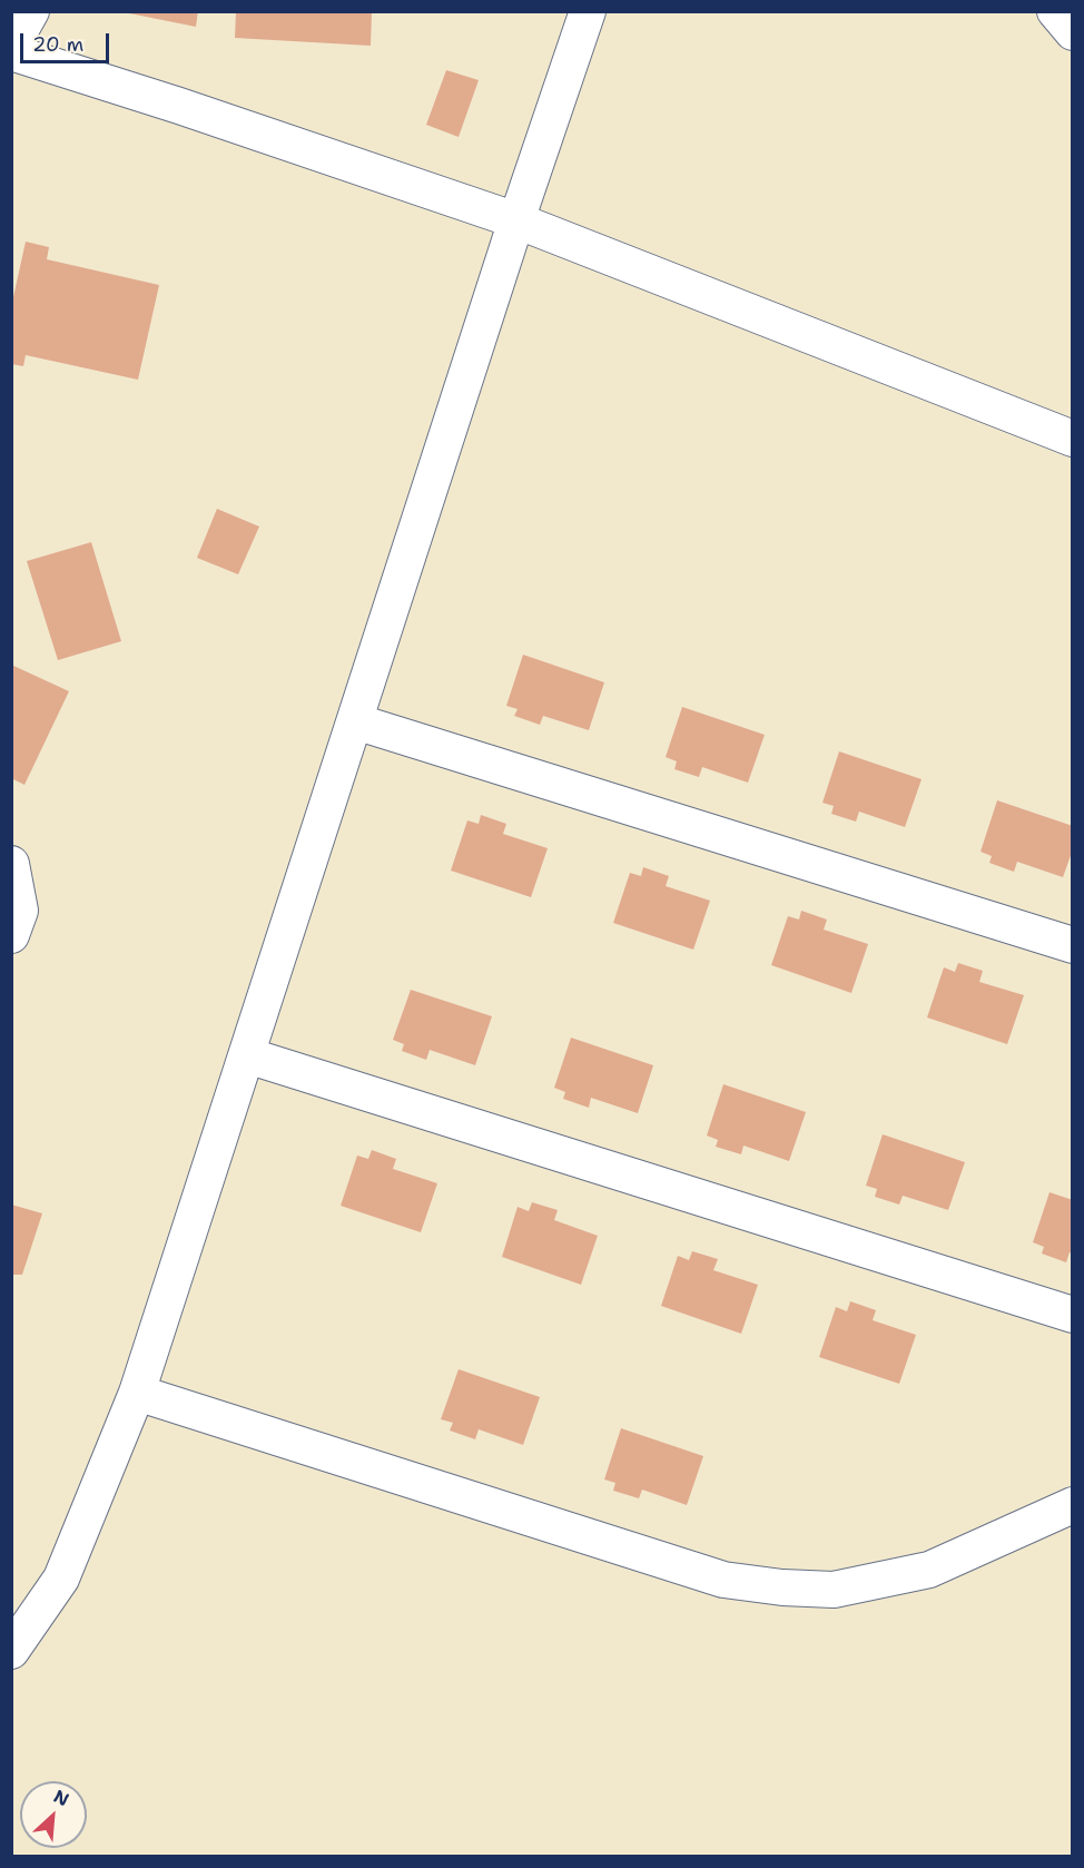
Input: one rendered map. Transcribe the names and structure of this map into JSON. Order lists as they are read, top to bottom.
{
  "scale_bar": "20 m",
  "north": "top right"
}
